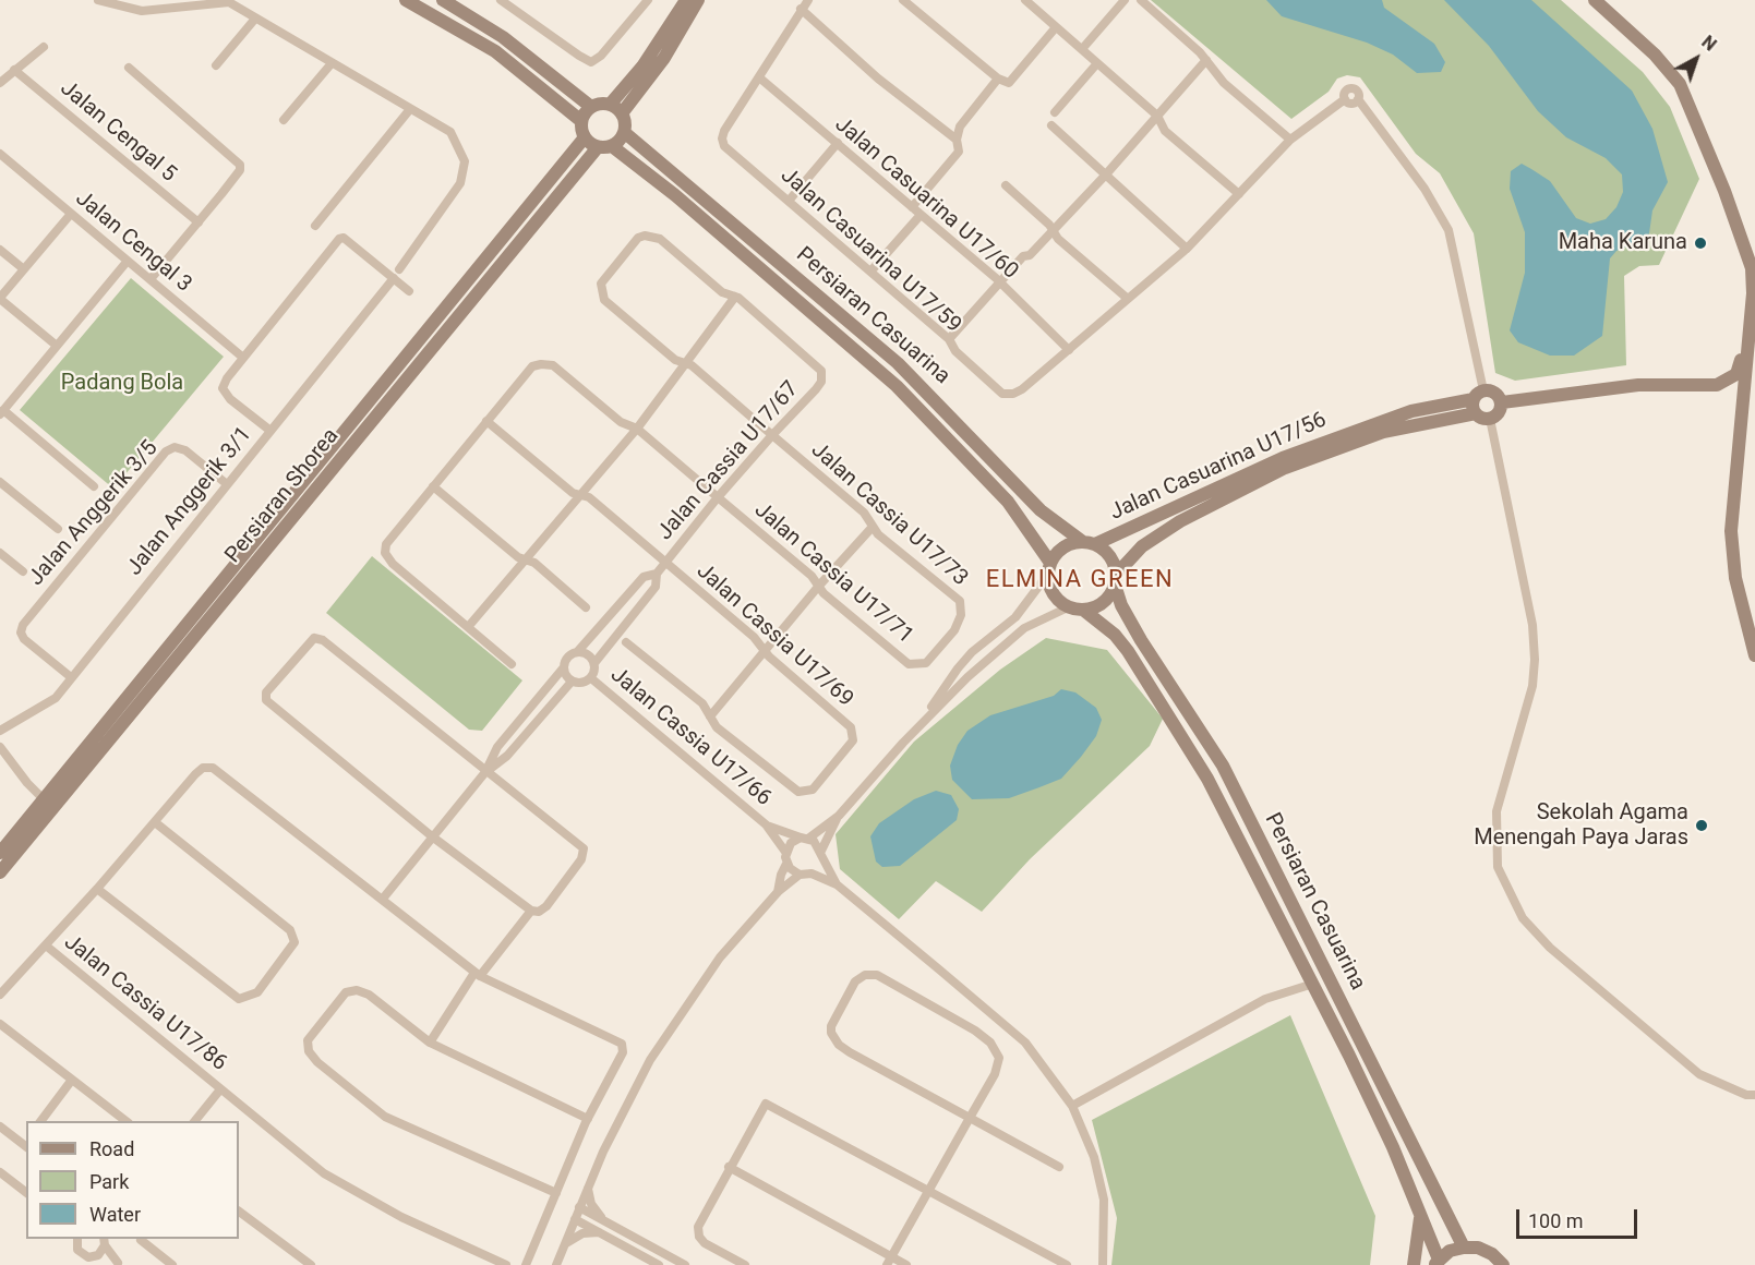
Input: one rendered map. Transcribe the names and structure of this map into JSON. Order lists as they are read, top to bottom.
{
  "streets": {
    "street": [
      "Jalan Cengal 5",
      "Jalan Casuarina U17/60",
      "Jalan Cengal 3",
      "Jalan Casuarina U17/59",
      "Persiaran Casuarina",
      "Jalan Cassia U17/67",
      "Jalan Casuarina U17/56",
      "Persiaran Shorea",
      "Jalan Anggerik 3/1",
      "Jalan Anggerik 3/5",
      "Jalan Cassia U17/73",
      "Jalan Cassia U17/71",
      "Jalan Cassia U17/69",
      "Jalan Cassia U17/66",
      "Jalan Cassia U17/86"
    ]
  },
  "crossings": [
    ["Jalan Casuarina U17/60", "Jalan Casuarina U17/59"],
    ["Jalan Casuarina U17/59", "Jalan Casuarina U17/56"],
    ["Persiaran Casuarina", "Jalan Casuarina U17/56"],
    ["Persiaran Casuarina", "Persiaran Shorea"],
    ["Jalan Cassia U17/67", "Jalan Cassia U17/73"],
    ["Jalan Cassia U17/67", "Jalan Cassia U17/71"],
    ["Jalan Cassia U17/67", "Jalan Cassia U17/69"],
    ["Jalan Cassia U17/67", "Jalan Cassia U17/66"],
    ["Jalan Anggerik 3/1", "Jalan Anggerik 3/5"],
    ["Jalan Cassia U17/73", "Jalan Cassia U17/71"],
    ["Jalan Cassia U17/71", "Jalan Cassia U17/69"]
  ],
  "districts": ["ELMINA GREEN"],
  "parks": ["Padang Bola"],
  "places": ["Maha Karuna", "Sekolah Agama Menengah Paya Jaras"],
  "legend": ["Road", "Park", "Water"],
  "scale_bar": "100 m",
  "north": "top right"
}
